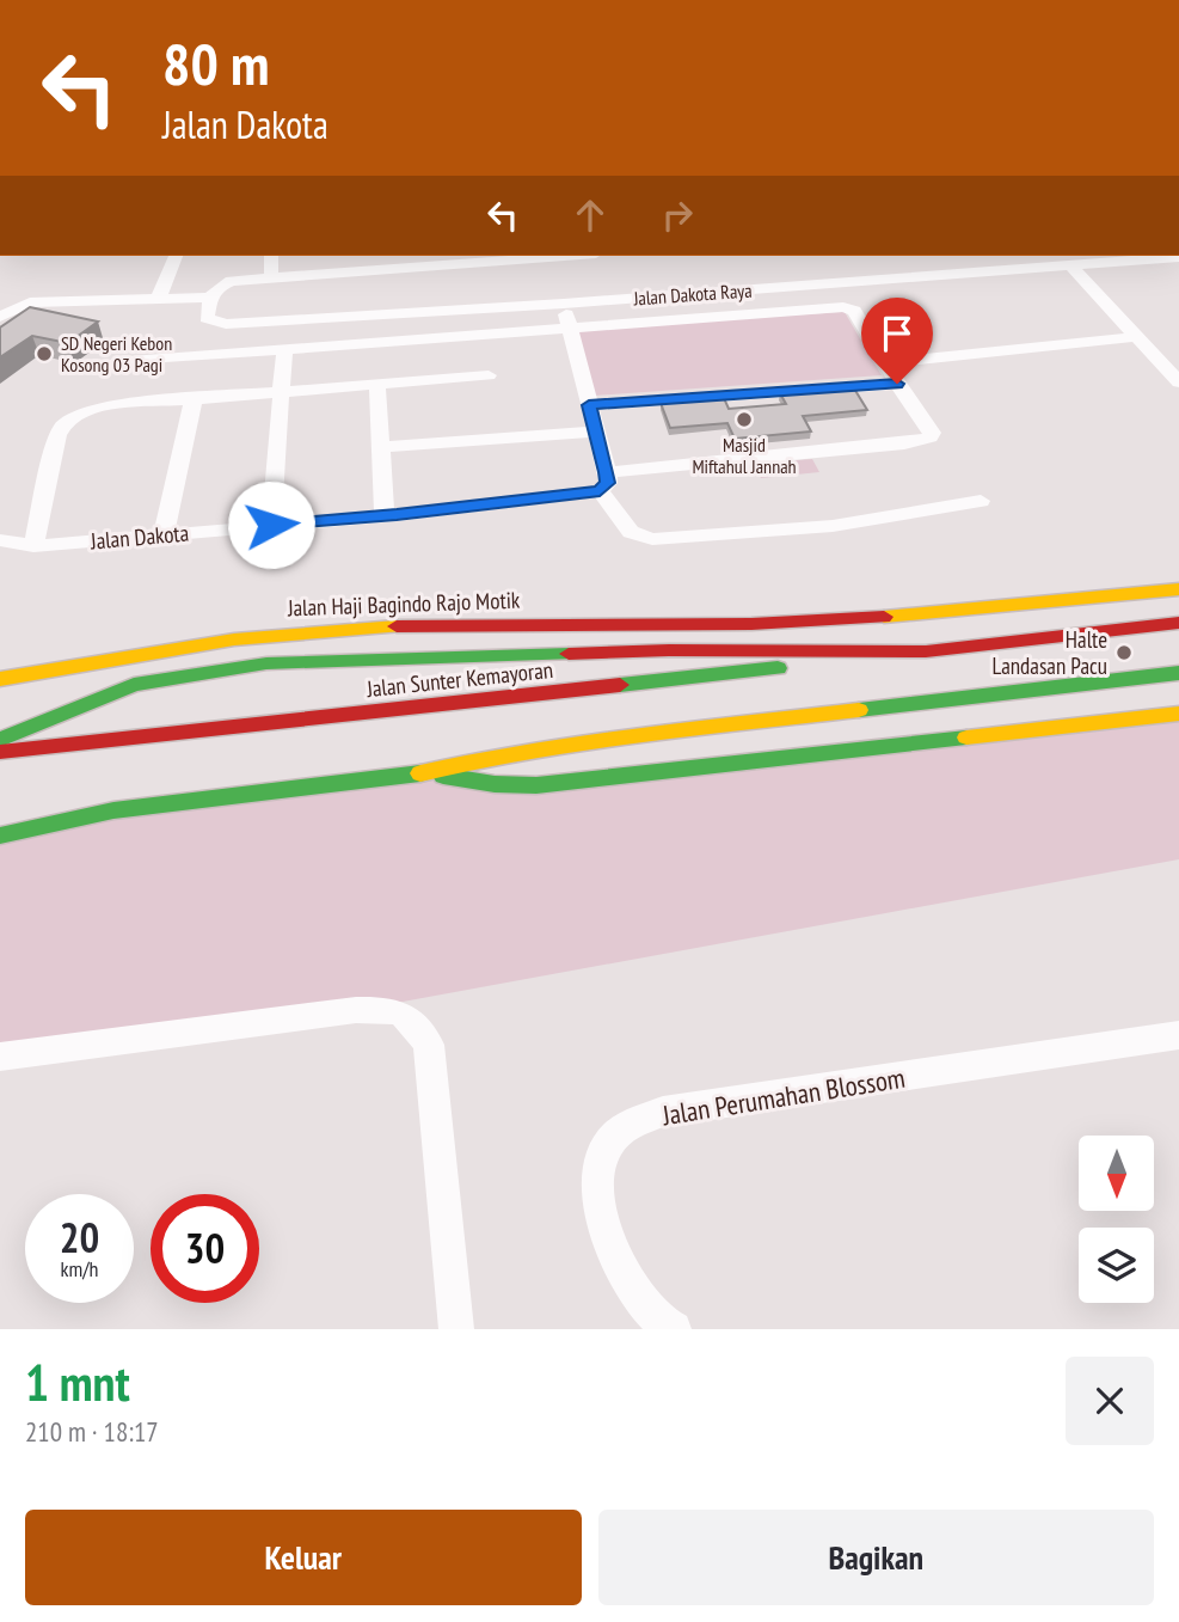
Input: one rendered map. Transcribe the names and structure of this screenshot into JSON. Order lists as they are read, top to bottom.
{
  "streets": {
    "main road": ["Jalan Haji Bagindo Rajo Motik", "Jalan Sunter Kemayoran"],
    "street": ["Jalan Dakota Raya", "Jalan Dakota", "Jalan Perumahan Blossom"]
  },
  "crossings": [
    ["Jalan Haji Bagindo Rajo Motik", "Jalan Sunter Kemayoran"]
  ],
  "places": ["SD Negeri Kebon Kosong 03 Pagi", "Masjid Miftahul Jannah", "Halte Landasan Pacu"],
  "north": "bottom",
  "page": {
    "turn": ["80 m", "Jalan Dakota"],
    "speed": "20 km/h",
    "limit": "30",
    "heading": ["1 mnt", "210 m · 18:17"],
    "buttons": ["Keluar", "Bagikan"]
  }
}
